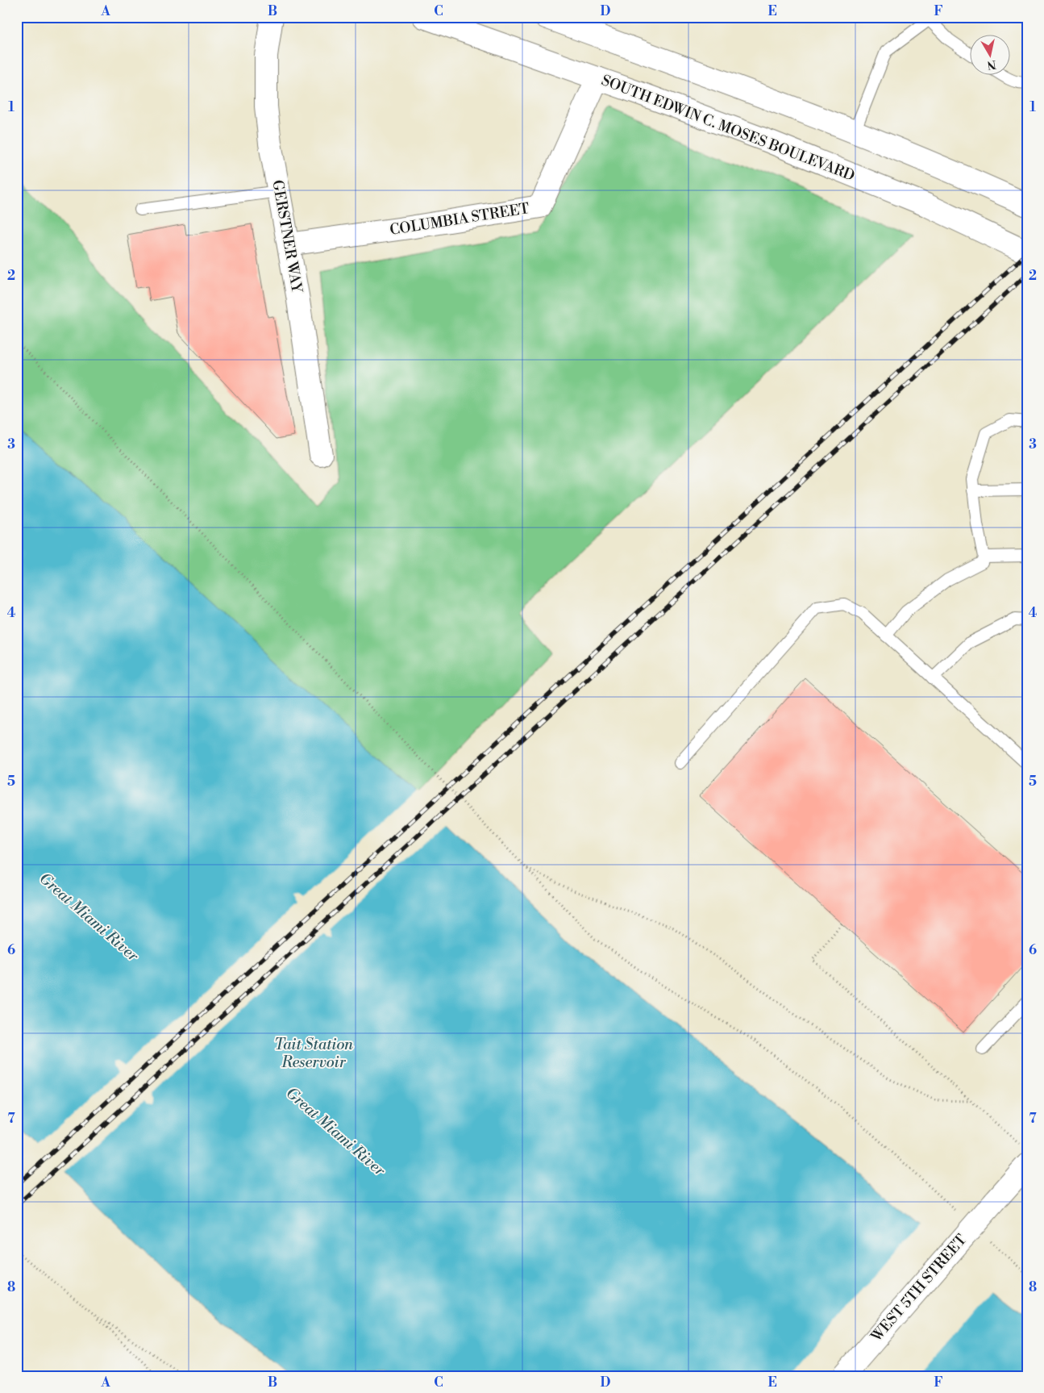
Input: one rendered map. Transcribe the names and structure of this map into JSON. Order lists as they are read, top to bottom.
{
  "streets": {
    "main road": [
      "SOUTH EDWIN C. MOSES BOULEVARD",
      "COLUMBIA STREET",
      "GERSTNER WAY",
      "WEST 5TH STREET"
    ]
  },
  "crossings": [
    ["SOUTH EDWIN C. MOSES BOULEVARD", "COLUMBIA STREET"],
    ["COLUMBIA STREET", "GERSTNER WAY"]
  ],
  "water": ["Great Miami River", "Tait Station Reservoir"],
  "north": "bottom",
  "grid": {
    "columns": [
      "A",
      "B",
      "C",
      "D",
      "E",
      "F"
    ],
    "rows": [
      "1",
      "2",
      "3",
      "4",
      "5",
      "6",
      "7",
      "8"
    ]
  }
}
